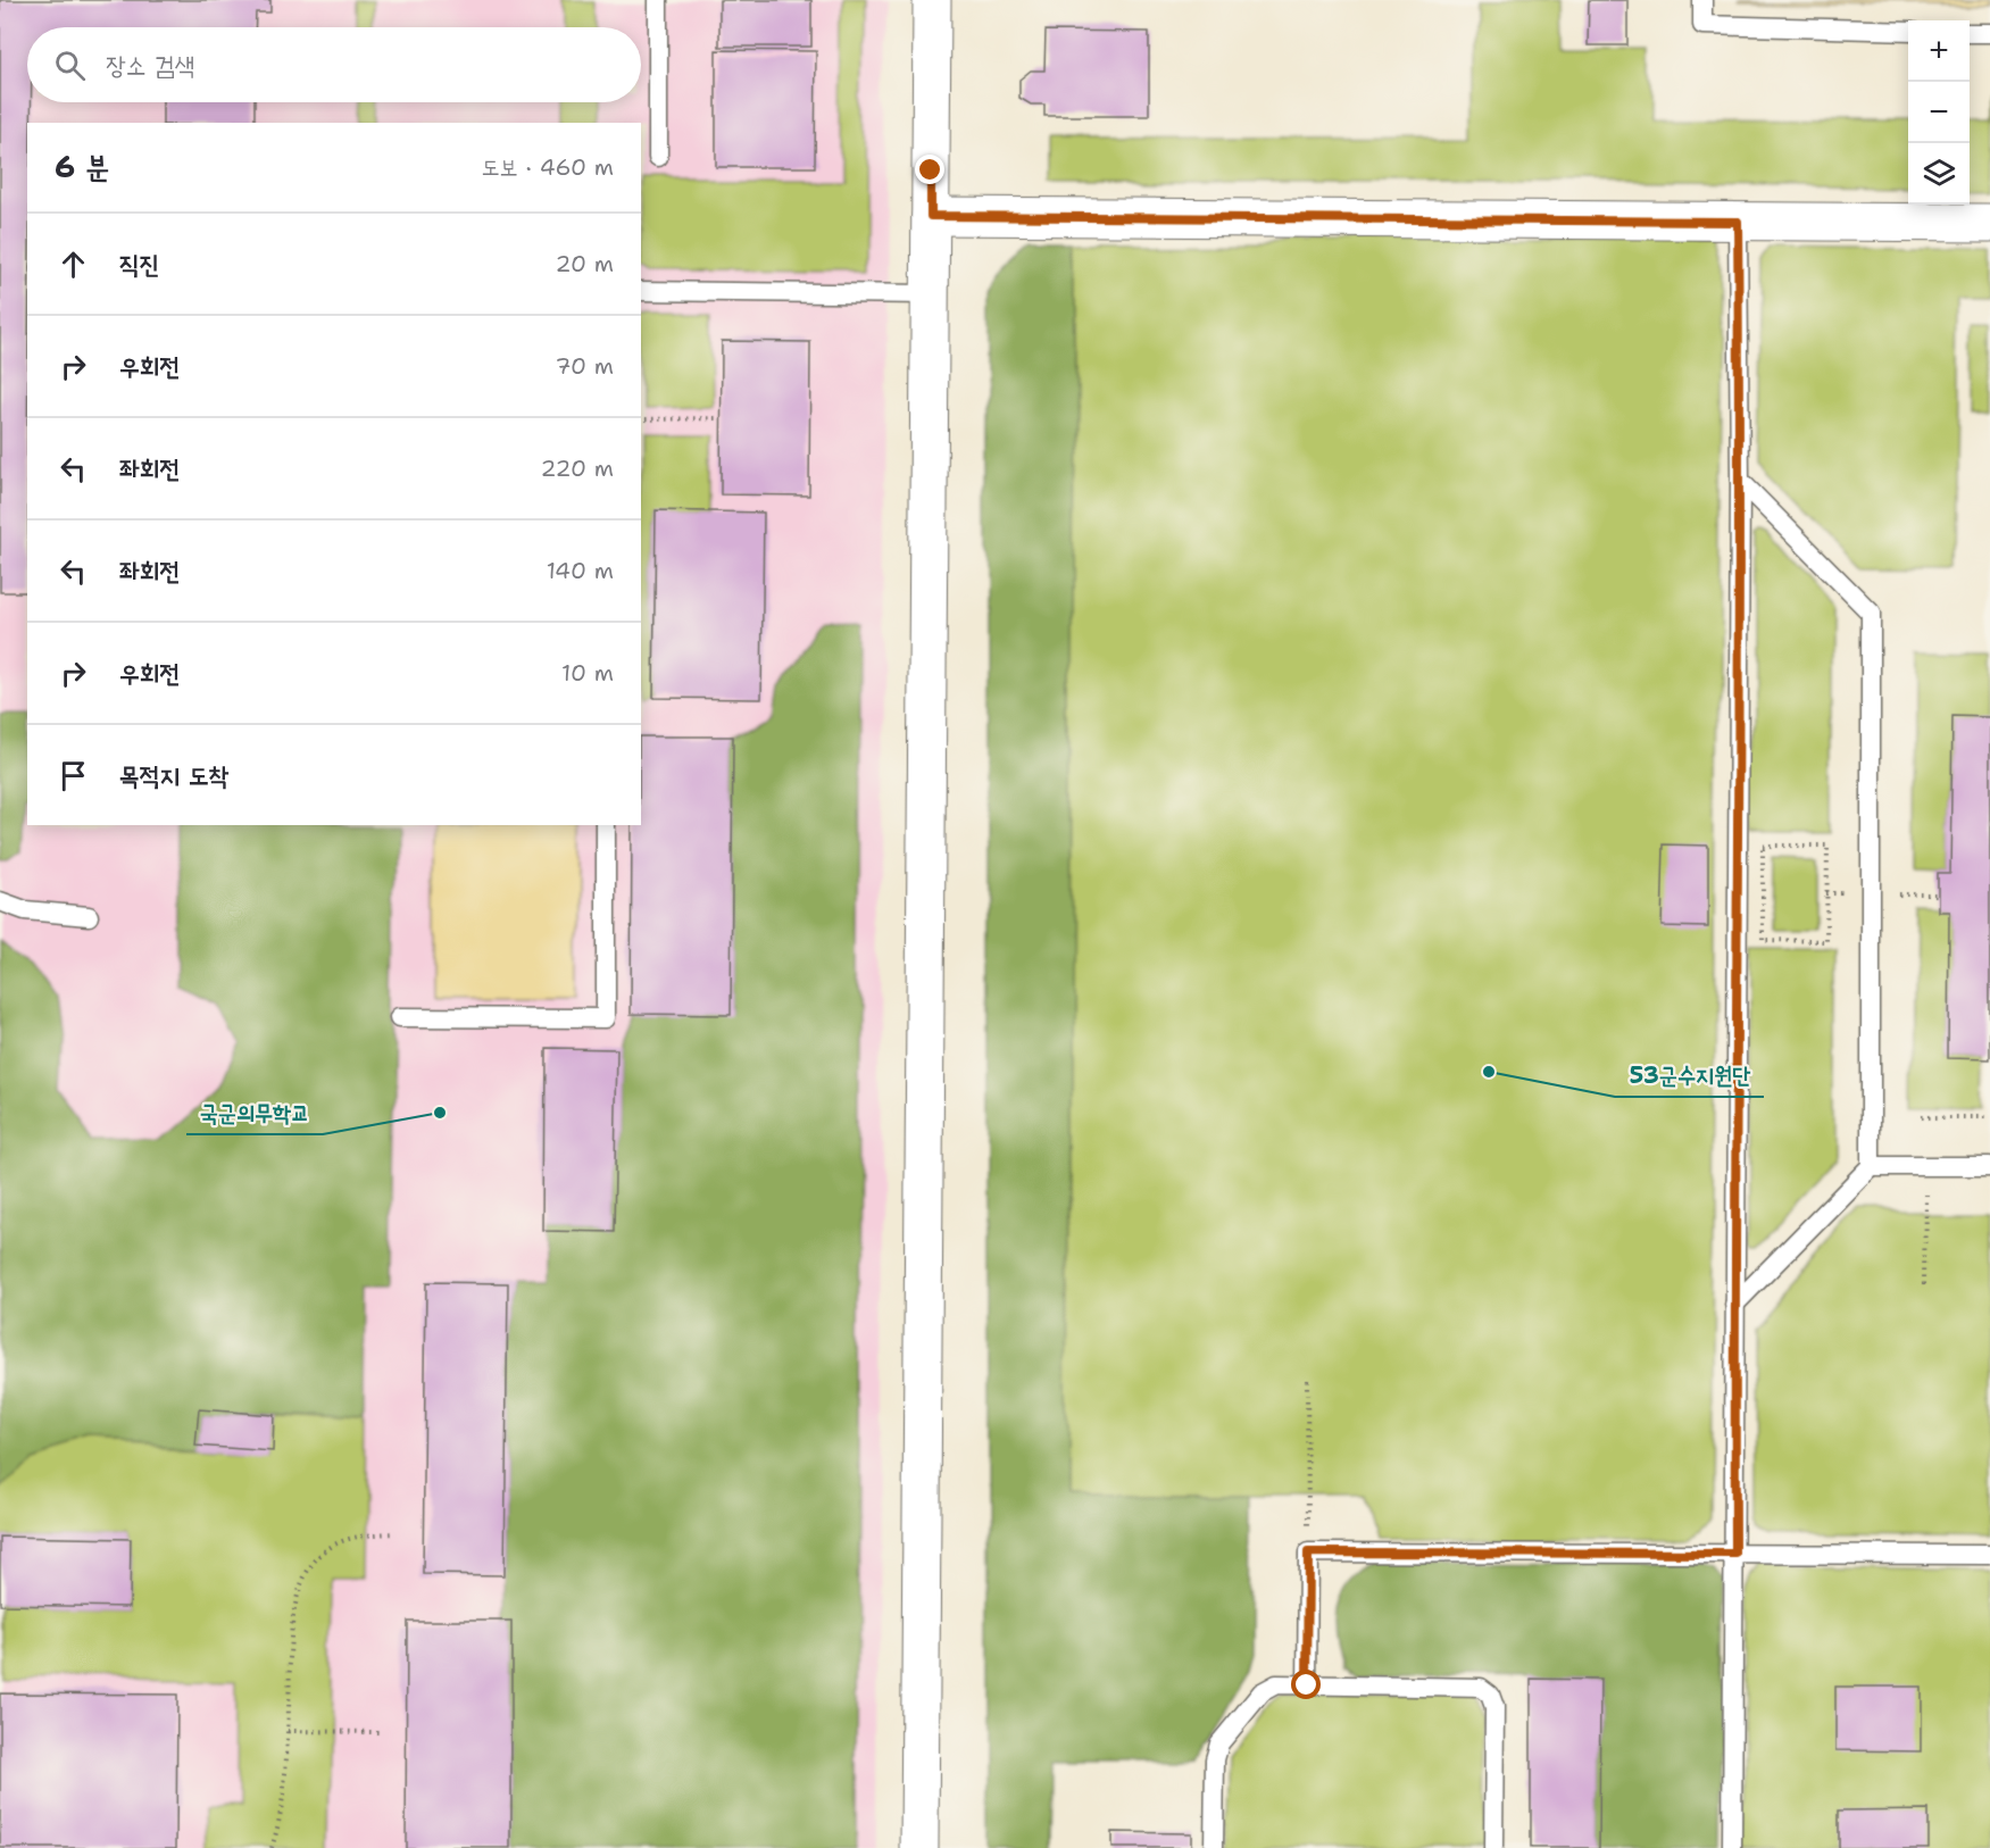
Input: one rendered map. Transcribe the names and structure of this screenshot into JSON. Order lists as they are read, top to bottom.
{
  "places": ["53군수지원단", "국군의무학교"],
  "page": {
    "map_buttons": ["+", "−"],
    "search": "장소 검색",
    "heading": ["6 분", "도보 · 460 m"],
    "list": [
      ["직진", "20 m"],
      ["우회전", "70 m"],
      ["좌회전", "220 m"],
      ["좌회전", "140 m"],
      ["우회전", "10 m"],
      "목적지 도착"
    ]
  }
}
